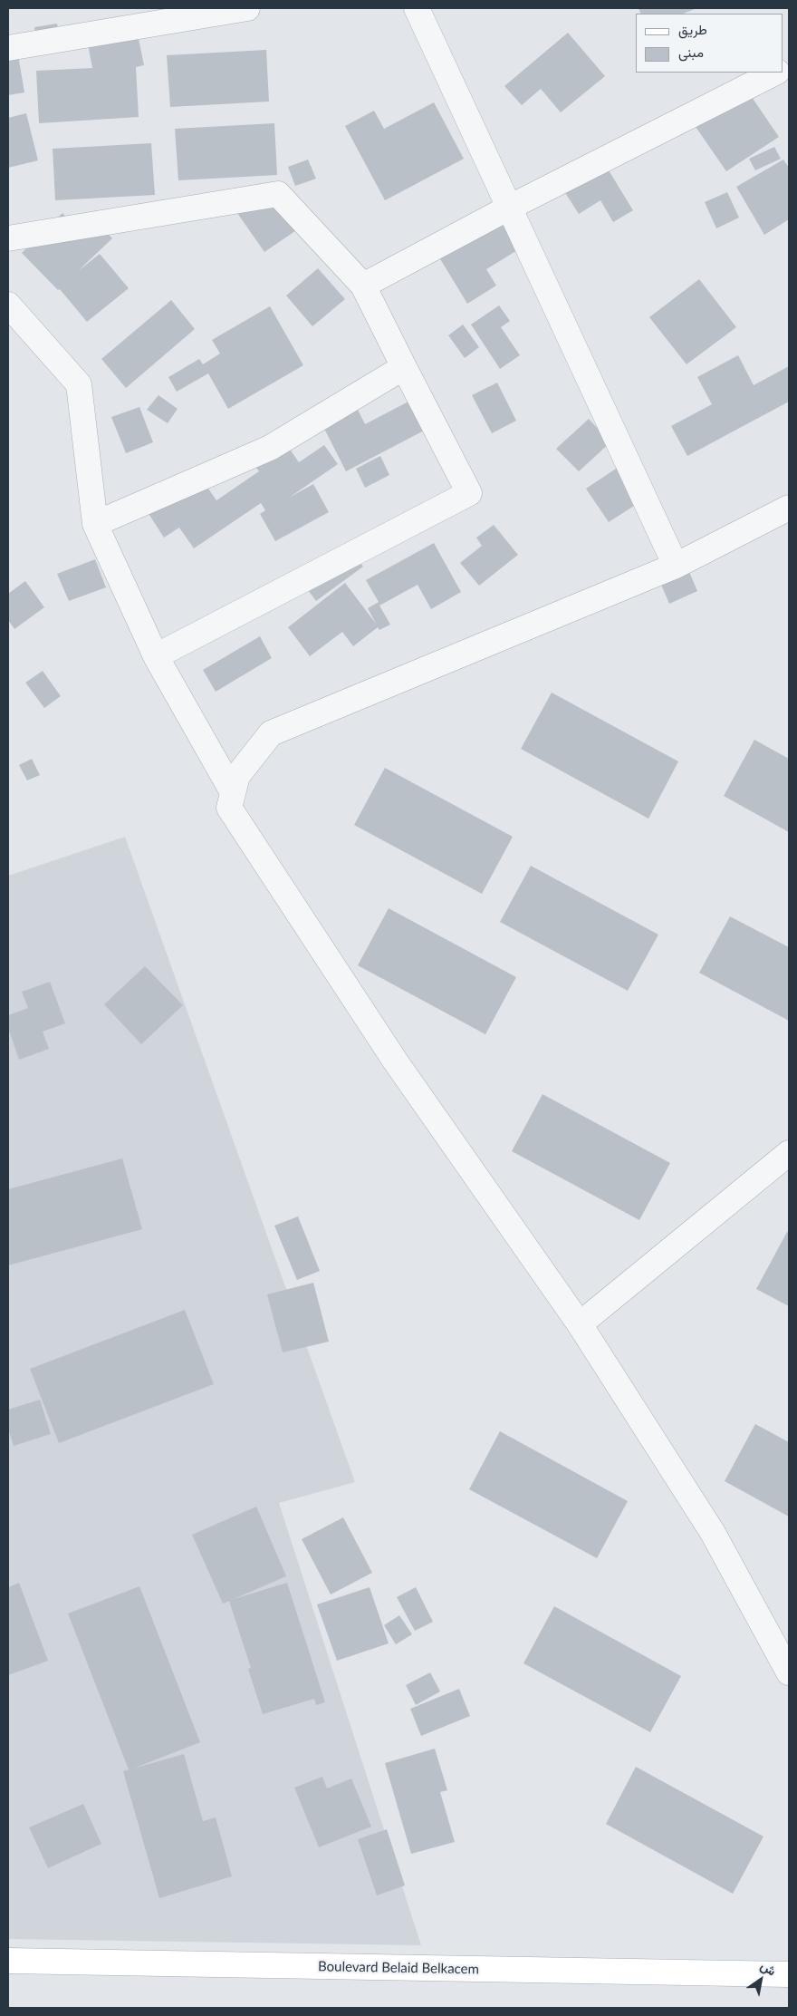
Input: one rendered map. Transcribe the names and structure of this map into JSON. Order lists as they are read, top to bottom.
{
  "streets": {
    "main road": ["Boulevard Belaid Belkacem"]
  },
  "legend": ["طريق", "مبنى"],
  "north": "top right"
}
